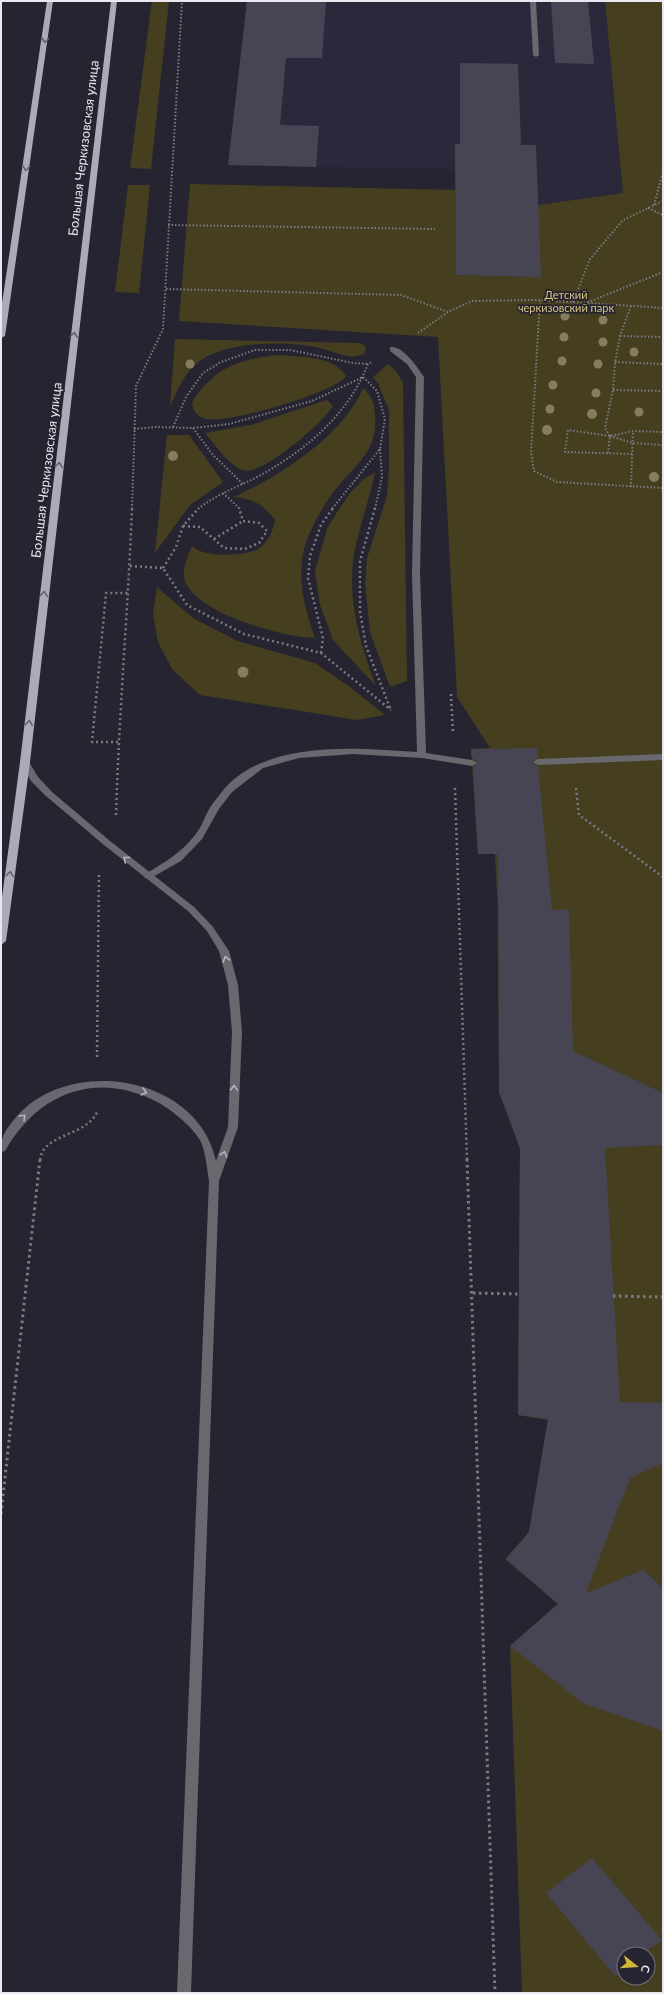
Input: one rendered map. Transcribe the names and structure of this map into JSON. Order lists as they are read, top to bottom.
{
  "streets": {
    "main road": ["Большая Черкизовская улица"]
  },
  "parks": ["Детский черкизовский парк"],
  "north": "right"
}
